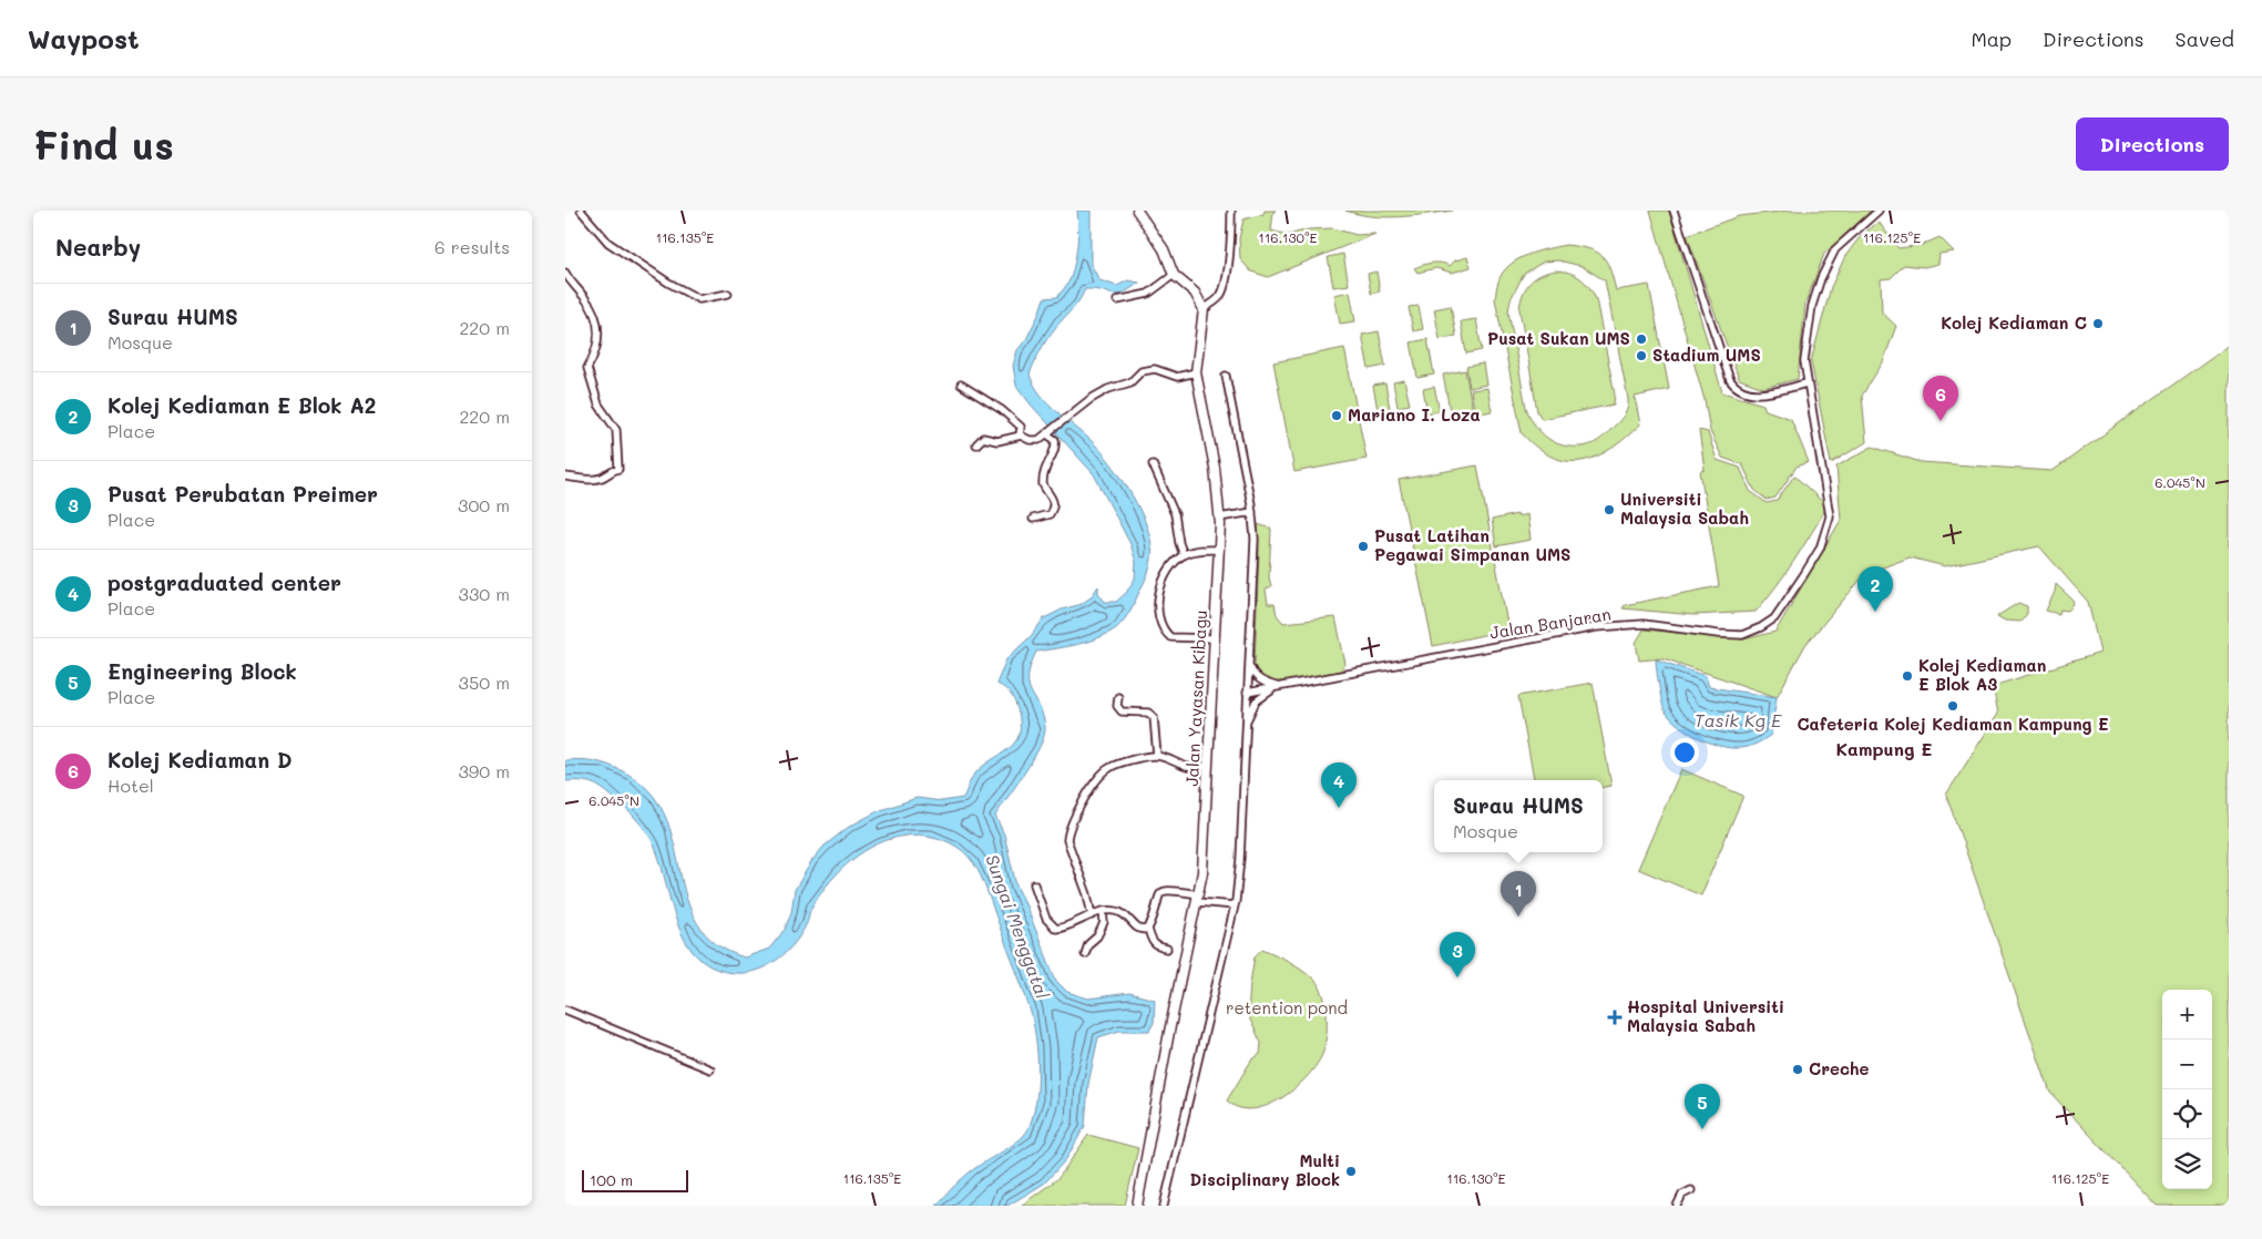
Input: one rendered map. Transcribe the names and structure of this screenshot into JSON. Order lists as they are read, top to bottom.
{
  "streets": {
    "street": ["Jalan Banjaran", "Jalan Yayasan Kibagu"]
  },
  "districts": ["Kampung E"],
  "water": ["Tasik Kg E", "Sungai Menggatal"],
  "parks": ["retention pond"],
  "places": {
    "other": [
      "Kolej Kediaman C",
      "Pusat Sukan UMS",
      "Stadium UMS",
      "Mariano I. Loza",
      "Universiti Malaysia Sabah",
      "Pusat Latihan Pegawai Simpanan UMS",
      "Kolej Kediaman E Blok A3",
      "Cafeteria Kolej Kediaman Kampung E",
      "Creche",
      "Multi Disciplinary Block"
    ],
    "health": ["Hospital Universiti Malaysia Sabah"]
  },
  "scale_bar": "100 m",
  "page": {
    "header": "Waypost",
    "nav": ["Map", "Directions", "Saved"],
    "buttons": "Directions",
    "title": "Find us",
    "heading": ["Nearby", "6 results"],
    "list": [
      {
        "mark": "1",
        "name": "Surau HUMS",
        "note": "Mosque",
        "value": "220 m"
      },
      {
        "mark": "2",
        "name": "Kolej Kediaman E Blok A2",
        "note": "Place",
        "value": "220 m"
      },
      {
        "mark": "3",
        "name": "Pusat Perubatan Preimer",
        "note": "Place",
        "value": "300 m"
      },
      {
        "mark": "4",
        "name": "postgraduated center",
        "note": "Place",
        "value": "330 m"
      },
      {
        "mark": "5",
        "name": "Engineering Block",
        "note": "Place",
        "value": "350 m"
      },
      {
        "mark": "6",
        "name": "Kolej Kediaman D",
        "note": "Hotel",
        "value": "390 m"
      }
    ],
    "pins": [
      "6",
      "2",
      "4",
      "1",
      "3",
      "5"
    ],
    "popup": ["Surau HUMS", "Mosque"],
    "map_buttons": ["+", "−"],
    "scale": "100 m"
  },
  "coordinates": [
    "116.135°E",
    "116.130°E",
    "116.125°E",
    "6.045°N"
  ]
}
